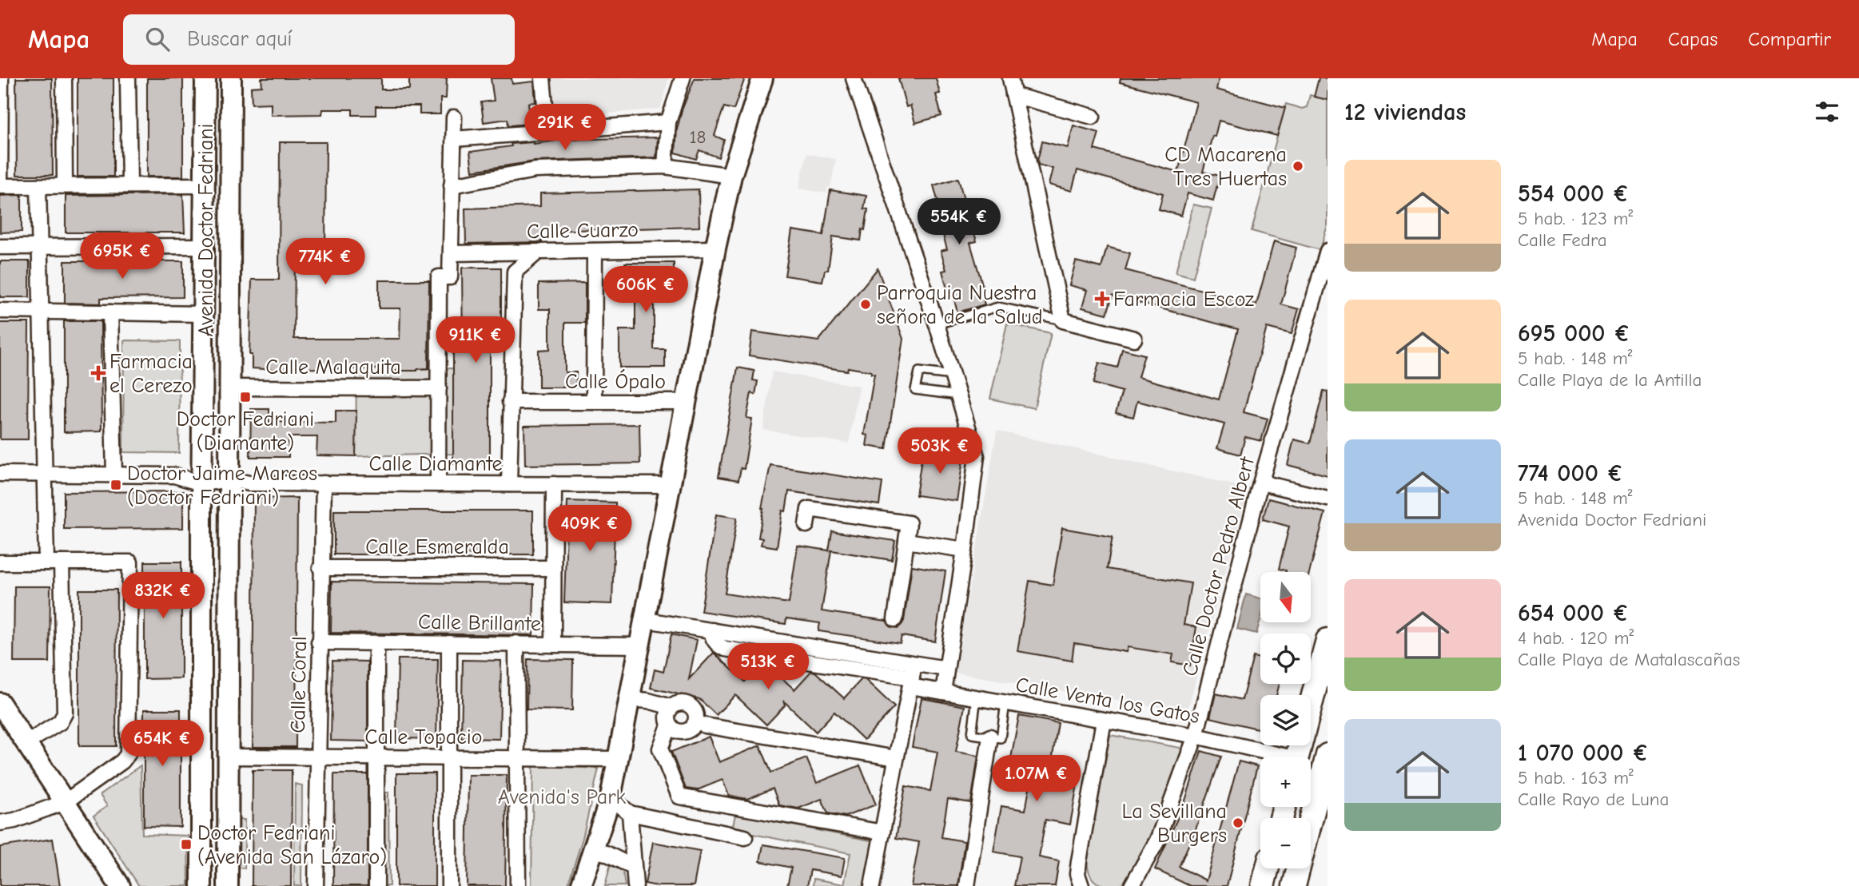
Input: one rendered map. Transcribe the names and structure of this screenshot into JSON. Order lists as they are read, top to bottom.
{
  "streets": {
    "main road": ["Avenida Doctor Fedriani"],
    "street": [
      "Calle Cuarzo",
      "Calle Malaquita",
      "Calle Ópalo",
      "Calle Diamante",
      "Calle Esmeralda",
      "Calle Doctor Pedro Albert",
      "Calle Brillante",
      "Calle Coral",
      "Calle Venta los Gatos",
      "Calle Topacio"
    ]
  },
  "crossings": [
    ["Avenida Doctor Fedriani", "Calle Malaquita"],
    ["Avenida Doctor Fedriani", "Calle Diamante"],
    ["Avenida Doctor Fedriani", "Calle Topacio"],
    ["Calle Diamante", "Calle Coral"],
    ["Calle Esmeralda", "Calle Coral"],
    ["Calle Doctor Pedro Albert", "Calle Venta los Gatos"],
    ["Calle Brillante", "Calle Coral"],
    ["Calle Coral", "Calle Topacio"]
  ],
  "parks": ["Avenida's Park"],
  "places": {
    "other": ["CD Macarena Tres Huertas", "Parroquia Nuestra señora de la Salud", "La Sevillana Burgers"],
    "health": ["Farmacia Escoz", "Farmacia el Cerezo"],
    "transit": ["Doctor Fedriani (Diamante)", "Doctor Jaime Marcos (Doctor Fedriani)", "Doctor Fedriani (Avenida San Lázaro)"]
  },
  "house_numbers": ["18"],
  "north": "bottom",
  "page": {
    "header": "Mapa",
    "search": "Buscar aquí",
    "nav": ["Mapa", "Capas", "Compartir"],
    "heading": "12 viviendas",
    "price": [
      "291K €",
      "554K €",
      "695K €",
      "774K €",
      "606K €",
      "911K €",
      "503K €",
      "409K €",
      "832K €",
      "513K €",
      "654K €",
      "1.07M €"
    ],
    "list": [
      {
        "name": "554 000 €",
        "note": "5 hab. · 123 m² · Calle Fedra"
      },
      {
        "name": "695 000 €",
        "note": "5 hab. · 148 m² · Calle Playa de la Antilla"
      },
      {
        "name": "774 000 €",
        "note": "5 hab. · 148 m² · Avenida Doctor Fedriani"
      },
      {
        "name": "654 000 €",
        "note": "4 hab. · 120 m² · Calle Playa de Matalascañas"
      },
      {
        "name": "1 070 000 €",
        "note": "5 hab. · 163 m² · Calle Rayo de Luna"
      }
    ],
    "map_buttons": ["+", "−"]
  }
}
